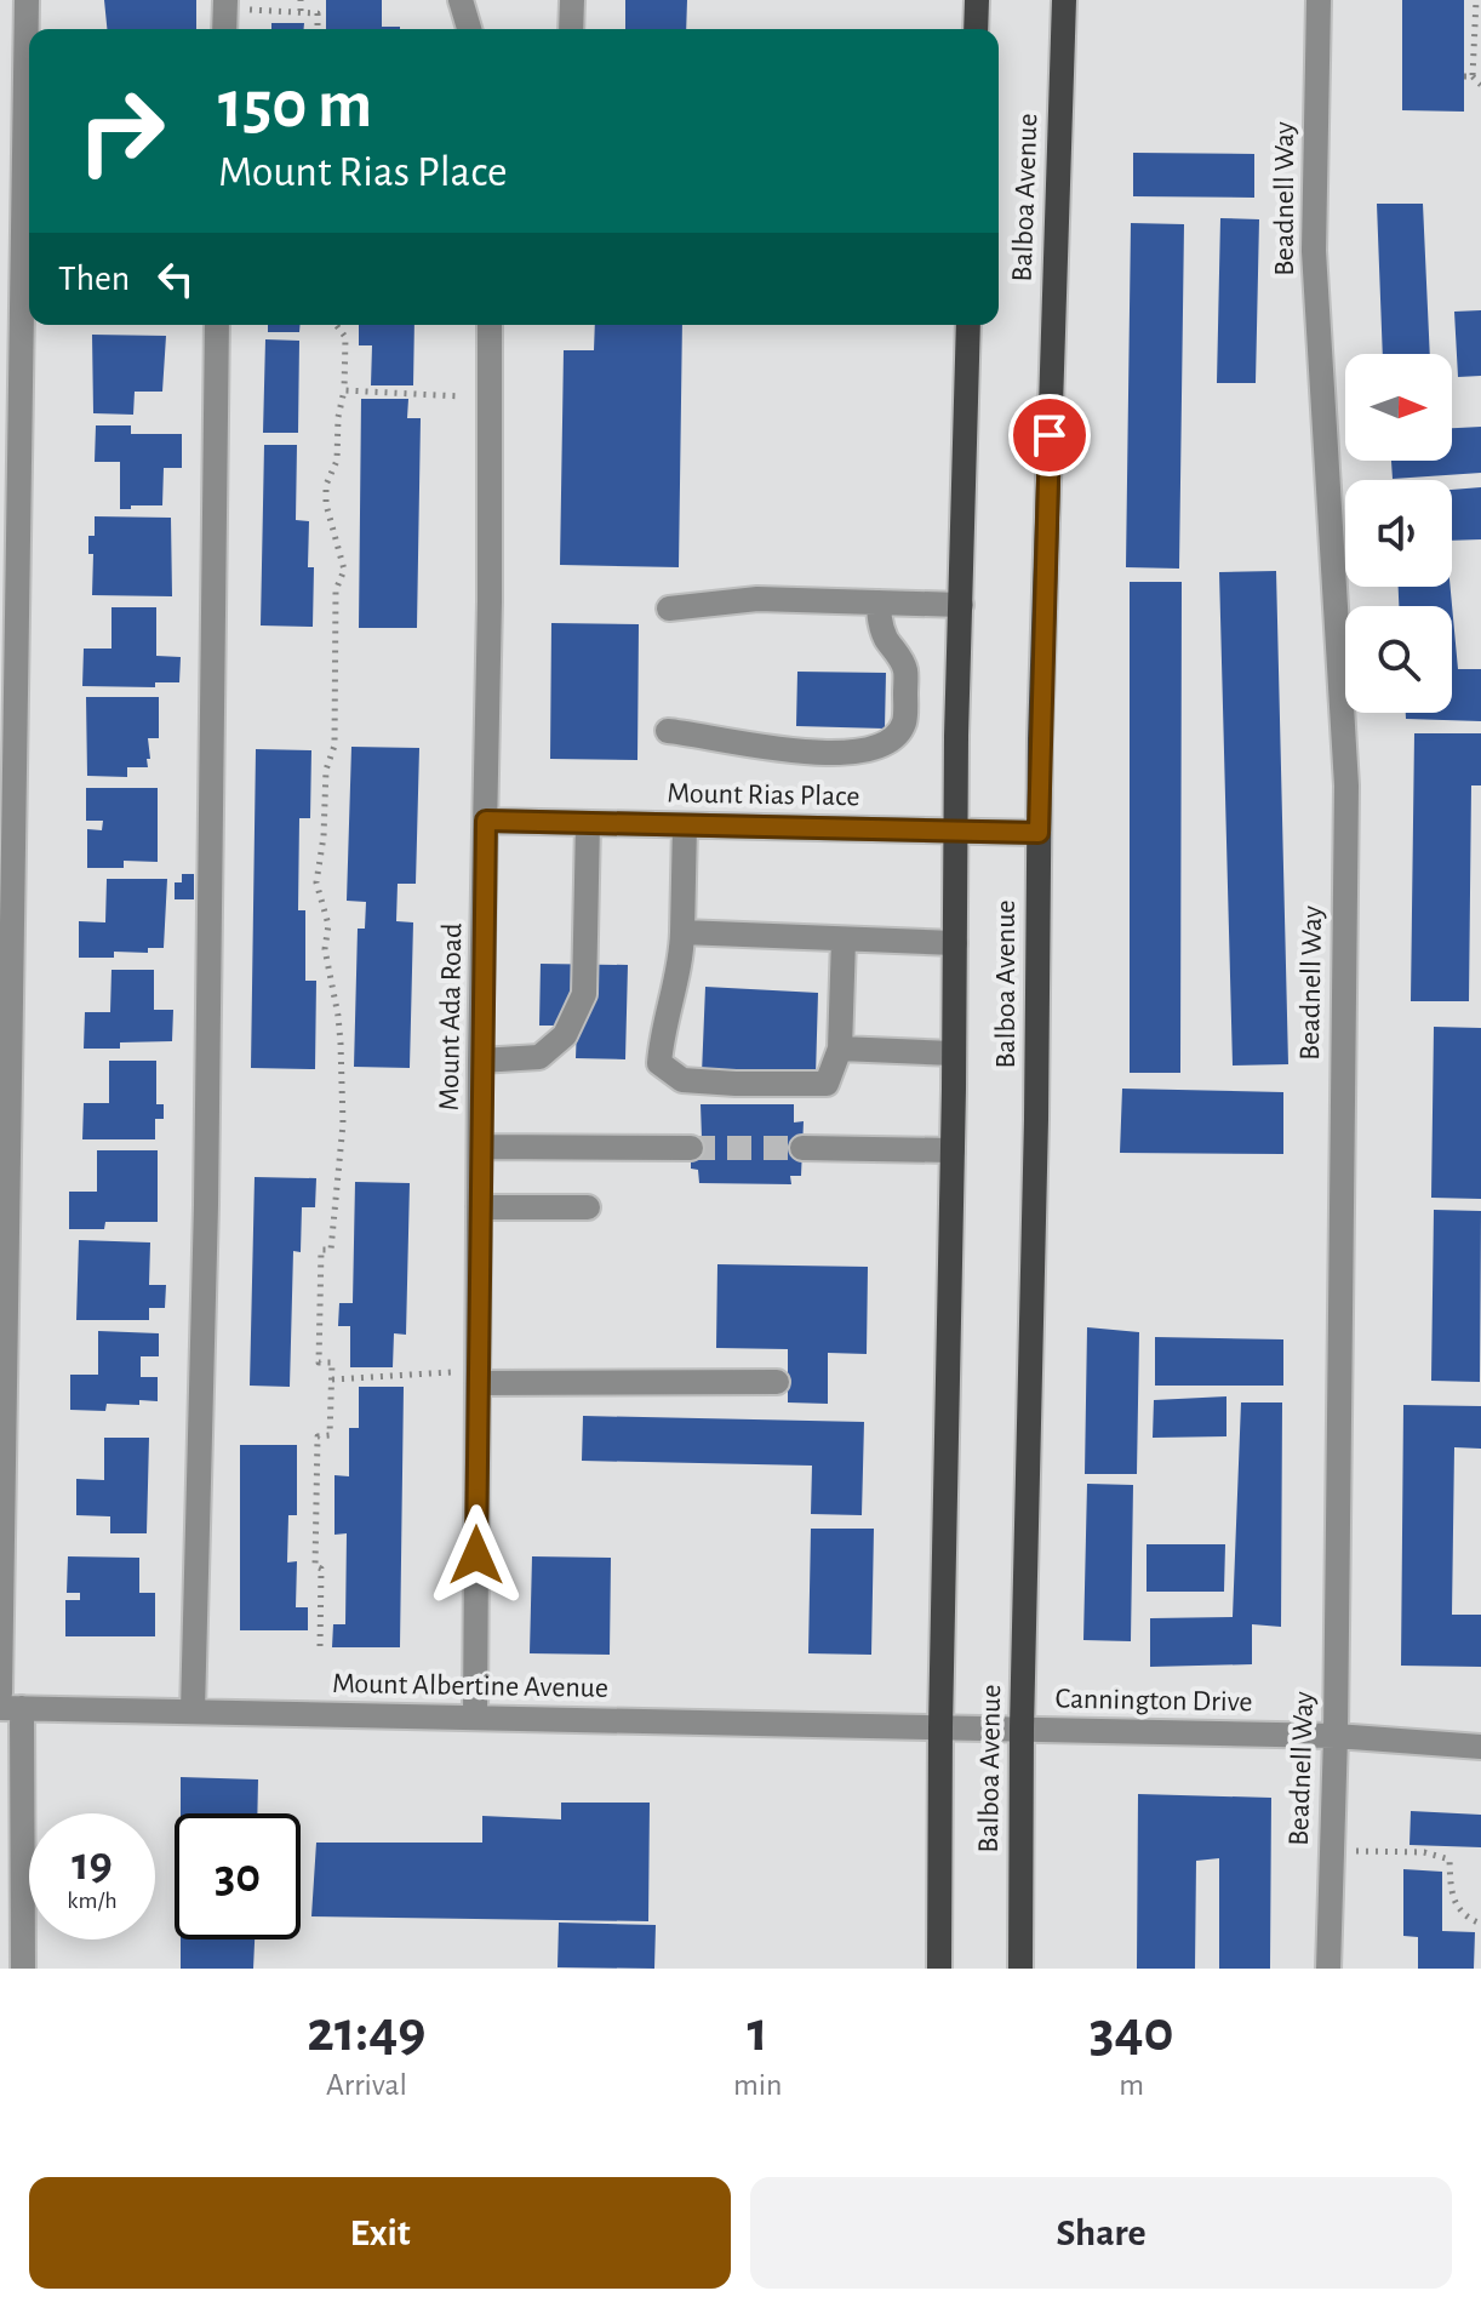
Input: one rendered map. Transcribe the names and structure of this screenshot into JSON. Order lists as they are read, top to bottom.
{
  "streets": {
    "main road": ["Balboa Avenue"],
    "street": [
      "Beadnell Way",
      "Mount Rias Place",
      "Mount Ada Road",
      "Mount Albertine Avenue",
      "Cannington Drive"
    ]
  },
  "crossings": [
    ["Balboa Avenue", "Mount Rias Place"],
    ["Balboa Avenue", "Mount Albertine Avenue"],
    ["Balboa Avenue", "Cannington Drive"],
    ["Beadnell Way", "Cannington Drive"],
    ["Mount Rias Place", "Mount Ada Road"],
    ["Mount Ada Road", "Mount Albertine Avenue"],
    ["Mount Albertine Avenue", "Cannington Drive"]
  ],
  "north": "right",
  "page": {
    "turn": ["150 m", "Mount Rias Place"],
    "then": "Then",
    "speed": "19 km/h",
    "limit": "30",
    "eta": [
      "21:49",
      "Arrival",
      "1",
      "min",
      "340",
      "m"
    ],
    "buttons": ["Exit", "Share"]
  }
}
